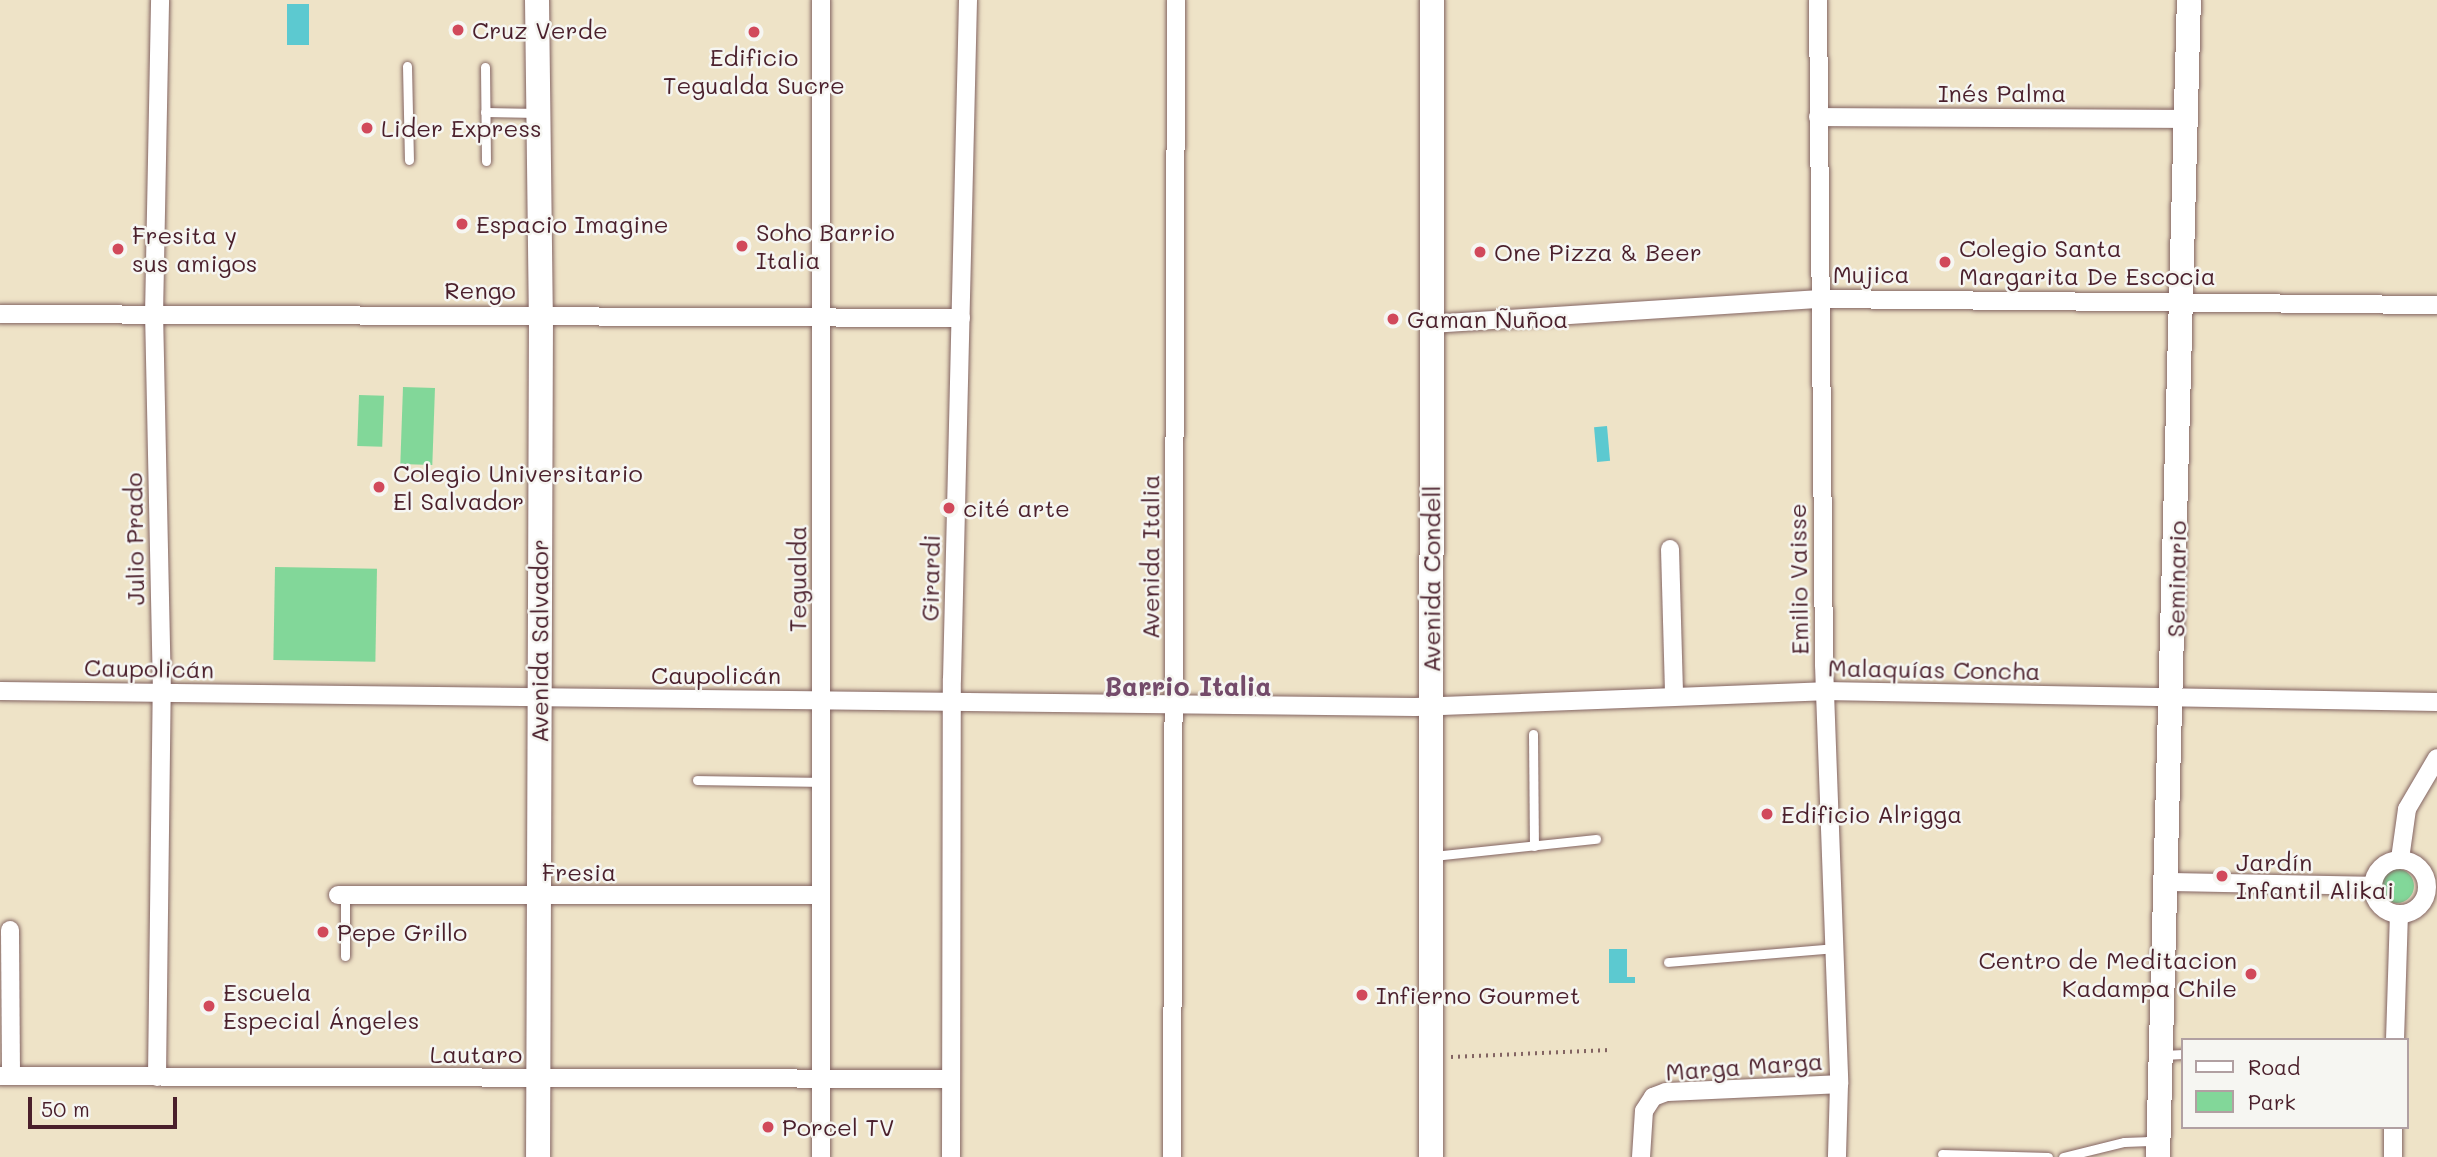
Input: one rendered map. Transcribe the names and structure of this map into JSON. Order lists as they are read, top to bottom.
{
  "streets": {
    "street": [
      "Inés Palma",
      "Mujica",
      "Rengo",
      "Julio Prado",
      "Avenida Italia",
      "Girardi",
      "Tegualda",
      "Avenida Condell",
      "Emilio Vaisse",
      "Seminario",
      "Avenida Salvador",
      "Caupolicán",
      "Malaquías Concha",
      "Fresia",
      "Lautaro",
      "Marga Marga"
    ]
  },
  "crossings": [
    ["Inés Palma", "Emilio Vaisse"],
    ["Inés Palma", "Seminario"],
    ["Mujica", "Avenida Condell"],
    ["Mujica", "Emilio Vaisse"],
    ["Mujica", "Seminario"],
    ["Rengo", "Julio Prado"],
    ["Rengo", "Girardi"],
    ["Rengo", "Tegualda"],
    ["Rengo", "Avenida Salvador"],
    ["Julio Prado", "Caupolicán"],
    ["Julio Prado", "Lautaro"],
    ["Avenida Italia", "Caupolicán"],
    ["Girardi", "Caupolicán"],
    ["Girardi", "Lautaro"],
    ["Tegualda", "Caupolicán"],
    ["Tegualda", "Fresia"],
    ["Tegualda", "Lautaro"],
    ["Avenida Condell", "Caupolicán"],
    ["Avenida Condell", "Malaquías Concha"],
    ["Emilio Vaisse", "Malaquías Concha"],
    ["Emilio Vaisse", "Marga Marga"],
    ["Seminario", "Malaquías Concha"],
    ["Avenida Salvador", "Caupolicán"],
    ["Avenida Salvador", "Fresia"],
    ["Avenida Salvador", "Lautaro"],
    ["Caupolicán", "Malaquías Concha"]
  ],
  "districts": ["Barrio Italia"],
  "places": [
    "Cruz Verde",
    "Edificio Tegualda Sucre",
    "Lider Express",
    "Espacio Imagine",
    "Soho Barrio Italia",
    "Fresita y sus amigos",
    "One Pizza & Beer",
    "Colegio Santa Margarita De Escocia",
    "Gaman Ñuñoa",
    "Colegio Universitario El Salvador",
    "cité arte",
    "Edificio Alrigga",
    "Jardín Infantil Alikai",
    "Pepe Grillo",
    "Centro de Meditacion Kadampa Chile",
    "Infierno Gourmet",
    "Escuela Especial Ángeles",
    "Porcel TV"
  ],
  "legend": ["Road", "Park"],
  "scale_bar": "50 m"
}
